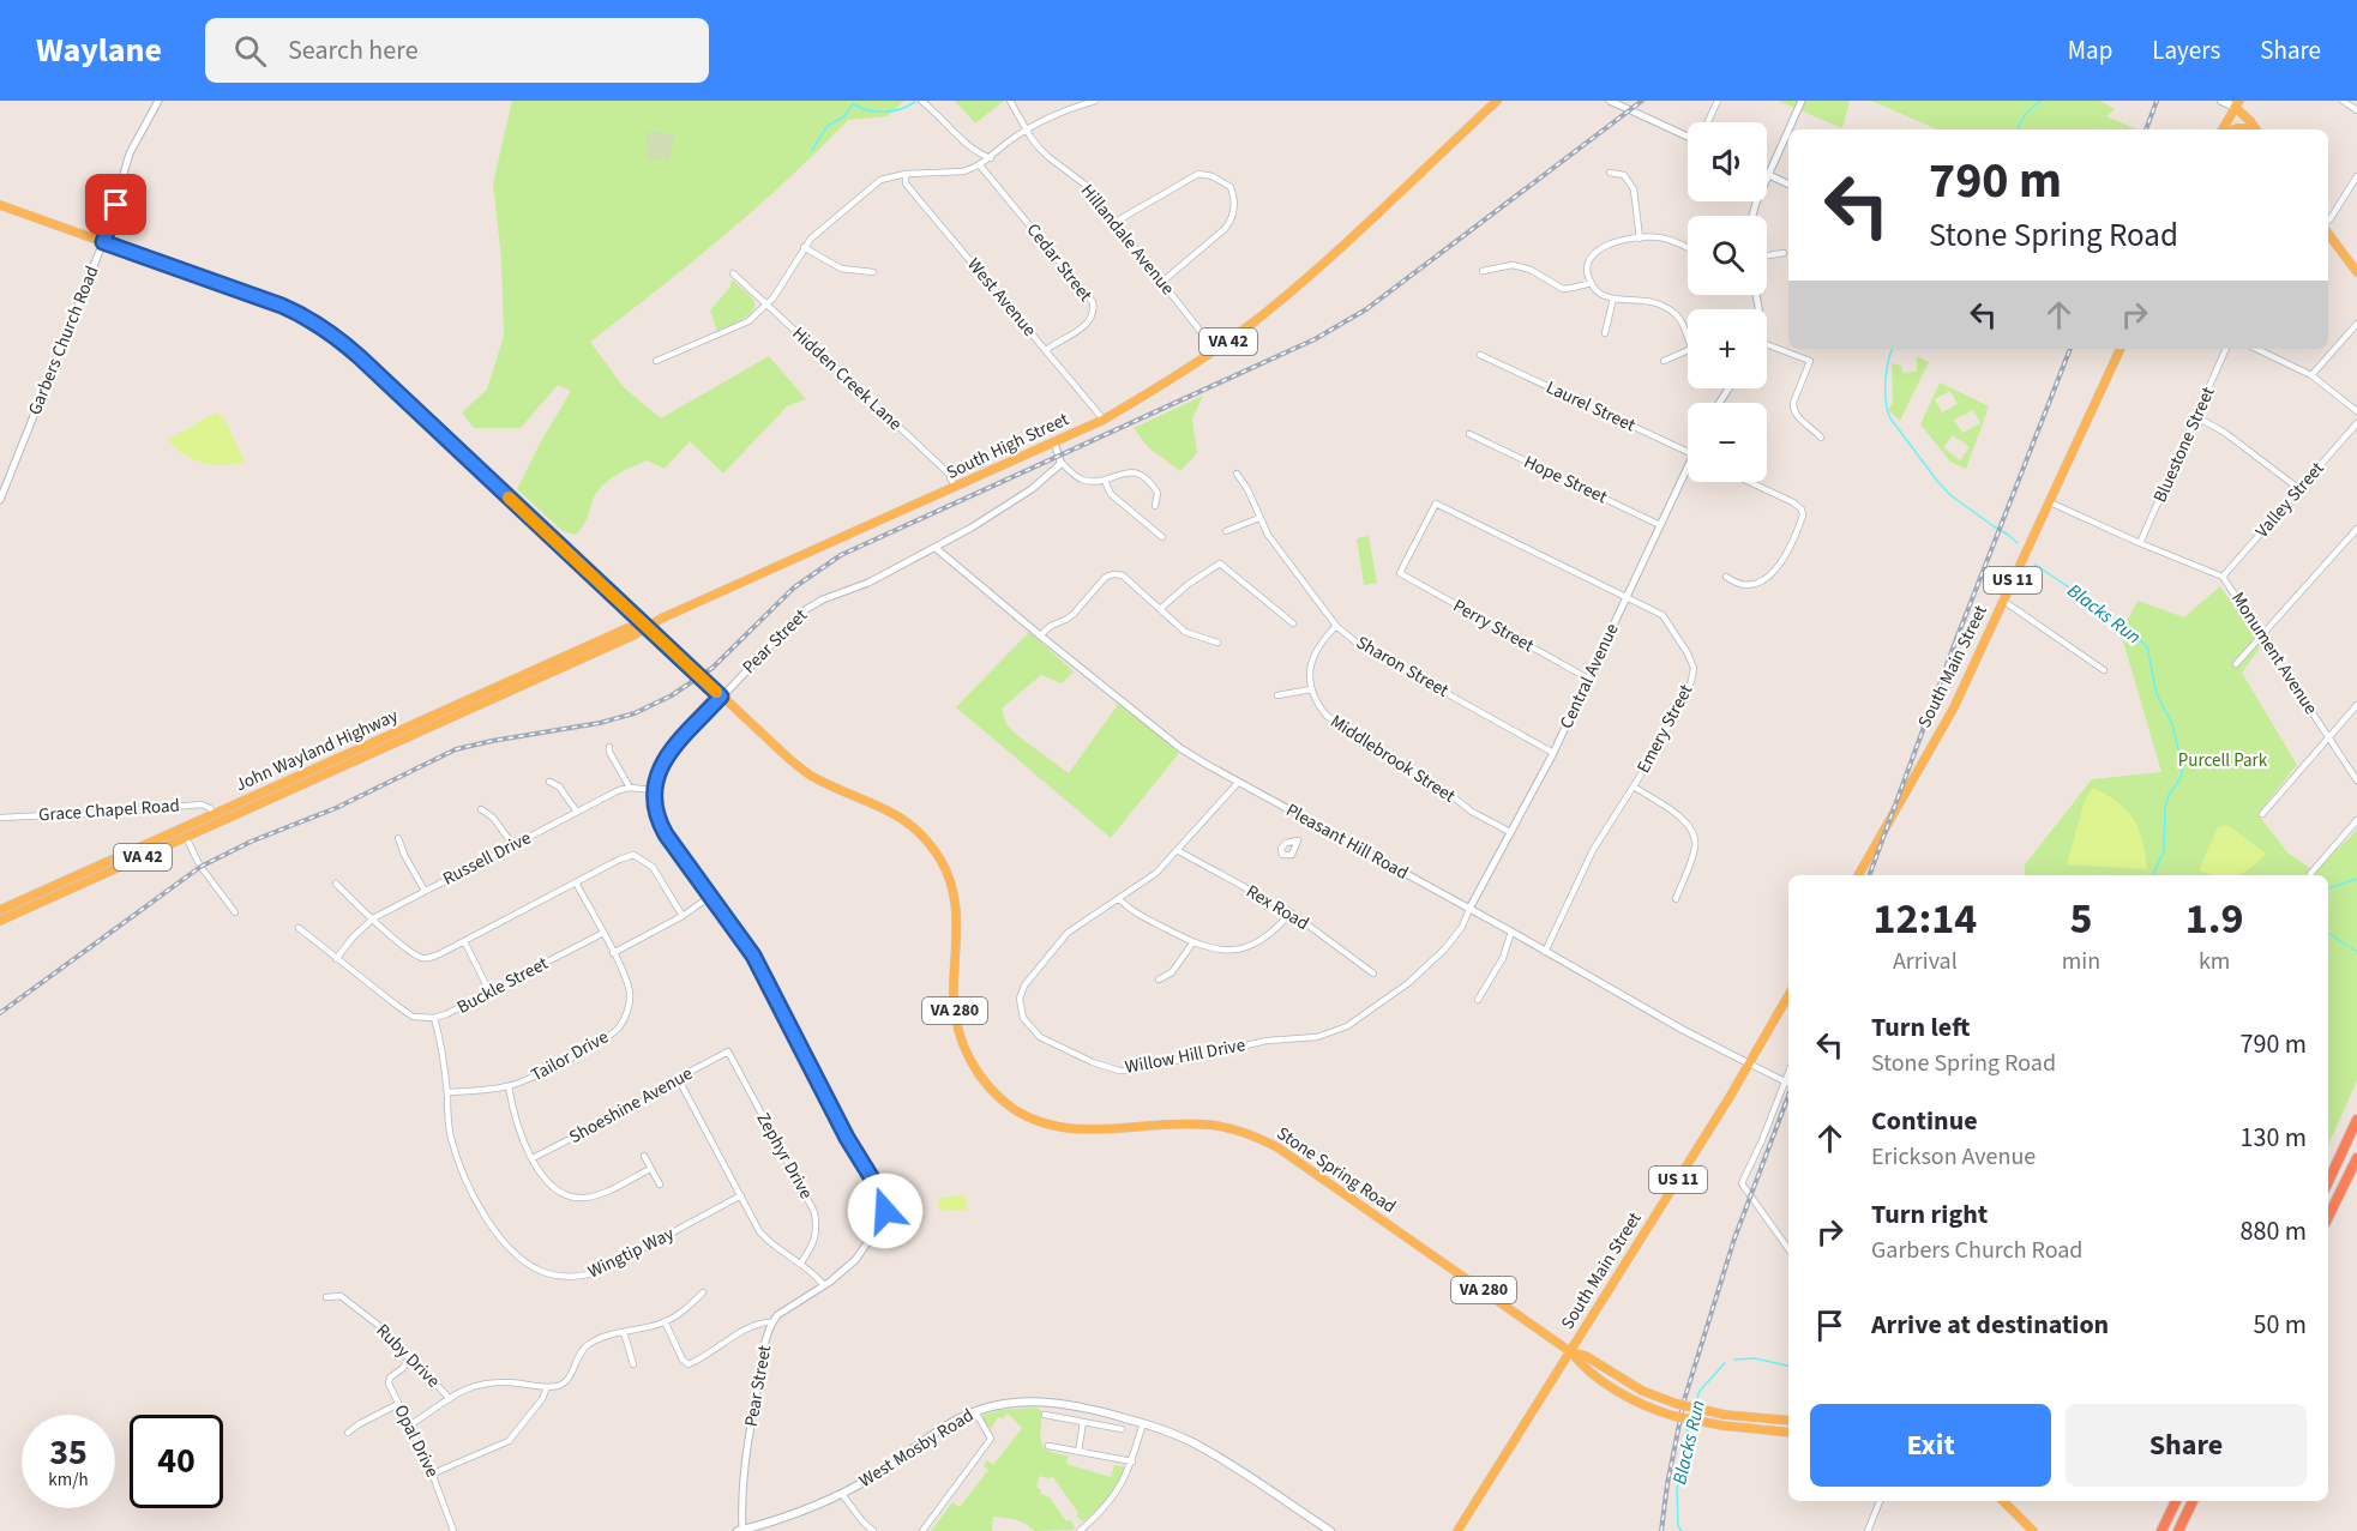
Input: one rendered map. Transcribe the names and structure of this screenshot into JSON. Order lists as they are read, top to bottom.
{
  "streets": {
    "main road": [
      "VA 42",
      "South High Street",
      "US 11",
      "South Main Street",
      "John Wayland Highway",
      "VA 280",
      "Stone Spring Road",
      "West Mosby Road"
    ],
    "street": [
      "Hillandale Avenue",
      "Cedar Street",
      "West Avenue",
      "Garbers Church Road",
      "Hidden Creek Lane",
      "Laurel Street",
      "Bluestone Street",
      "Hope Street",
      "Valley Street",
      "Perry Street",
      "Pear Street",
      "Monument Avenue",
      "Sharon Street",
      "Central Avenue",
      "Emery Street",
      "Middlebrook Street",
      "Grace Chapel Road",
      "Pleasant Hill Road",
      "Russell Drive",
      "Rex Road",
      "Buckle Street",
      "Tailor Drive",
      "Willow Hill Drive",
      "Shoeshine Avenue",
      "Zephyr Drive",
      "Wingtip Way",
      "Ruby Drive",
      "Opal Drive"
    ]
  },
  "crossings": [
    ["Hillandale Avenue", "South High Street"],
    ["Cedar Street", "West Avenue"],
    ["West Avenue", "South High Street"],
    ["Garbers Church Road", "Stone Spring Road"],
    ["Hidden Creek Lane", "South High Street"],
    ["Bluestone Street", "Monument Avenue"],
    ["South High Street", "John Wayland Highway"],
    ["South High Street", "Stone Spring Road"],
    ["Hope Street", "Central Avenue"],
    ["Valley Street", "Monument Avenue"],
    ["Perry Street", "Central Avenue"],
    ["Perry Street", "Emery Street"],
    ["Pear Street", "Pleasant Hill Road"],
    ["Pear Street", "Russell Drive"],
    ["Pear Street", "Stone Spring Road"],
    ["Pear Street", "West Mosby Road"],
    ["Monument Avenue", "South Main Street"],
    ["Sharon Street", "Central Avenue"],
    ["South Main Street", "Pleasant Hill Road"],
    ["South Main Street", "Stone Spring Road"],
    ["Central Avenue", "Emery Street"],
    ["Central Avenue", "Middlebrook Street"],
    ["Central Avenue", "Pleasant Hill Road"],
    ["Central Avenue", "Willow Hill Drive"],
    ["Emery Street", "Pleasant Hill Road"],
    ["John Wayland Highway", "Grace Chapel Road"],
    ["John Wayland Highway", "Stone Spring Road"],
    ["Pleasant Hill Road", "Willow Hill Drive"],
    ["Russell Drive", "Buckle Street"],
    ["Rex Road", "Willow Hill Drive"],
    ["Buckle Street", "Tailor Drive"],
    ["Buckle Street", "Wingtip Way"],
    ["Tailor Drive", "Wingtip Way"],
    ["Shoeshine Avenue", "Zephyr Drive"],
    ["Ruby Drive", "Opal Drive"]
  ],
  "water": ["Blacks Run"],
  "parks": ["Purcell Park"],
  "page": {
    "header": "Waylane",
    "search": "Search here",
    "nav": ["Map", "Layers", "Share"],
    "map_buttons": ["+", "−"],
    "turn": ["790 m", "Stone Spring Road"],
    "eta": [
      "12:14",
      "Arrival",
      "5",
      "min",
      "1.9",
      "km"
    ],
    "list": [
      {
        "name": "Turn left",
        "note": "Stone Spring Road",
        "value": "790 m"
      },
      {
        "name": "Continue",
        "note": "Erickson Avenue",
        "value": "130 m"
      },
      {
        "name": "Turn right",
        "note": "Garbers Church Road",
        "value": "880 m"
      },
      {
        "name": "Arrive at destination",
        "value": "50 m"
      }
    ],
    "buttons": ["Exit", "Share"],
    "speed": "35 km/h",
    "limit": "40"
  }
}
